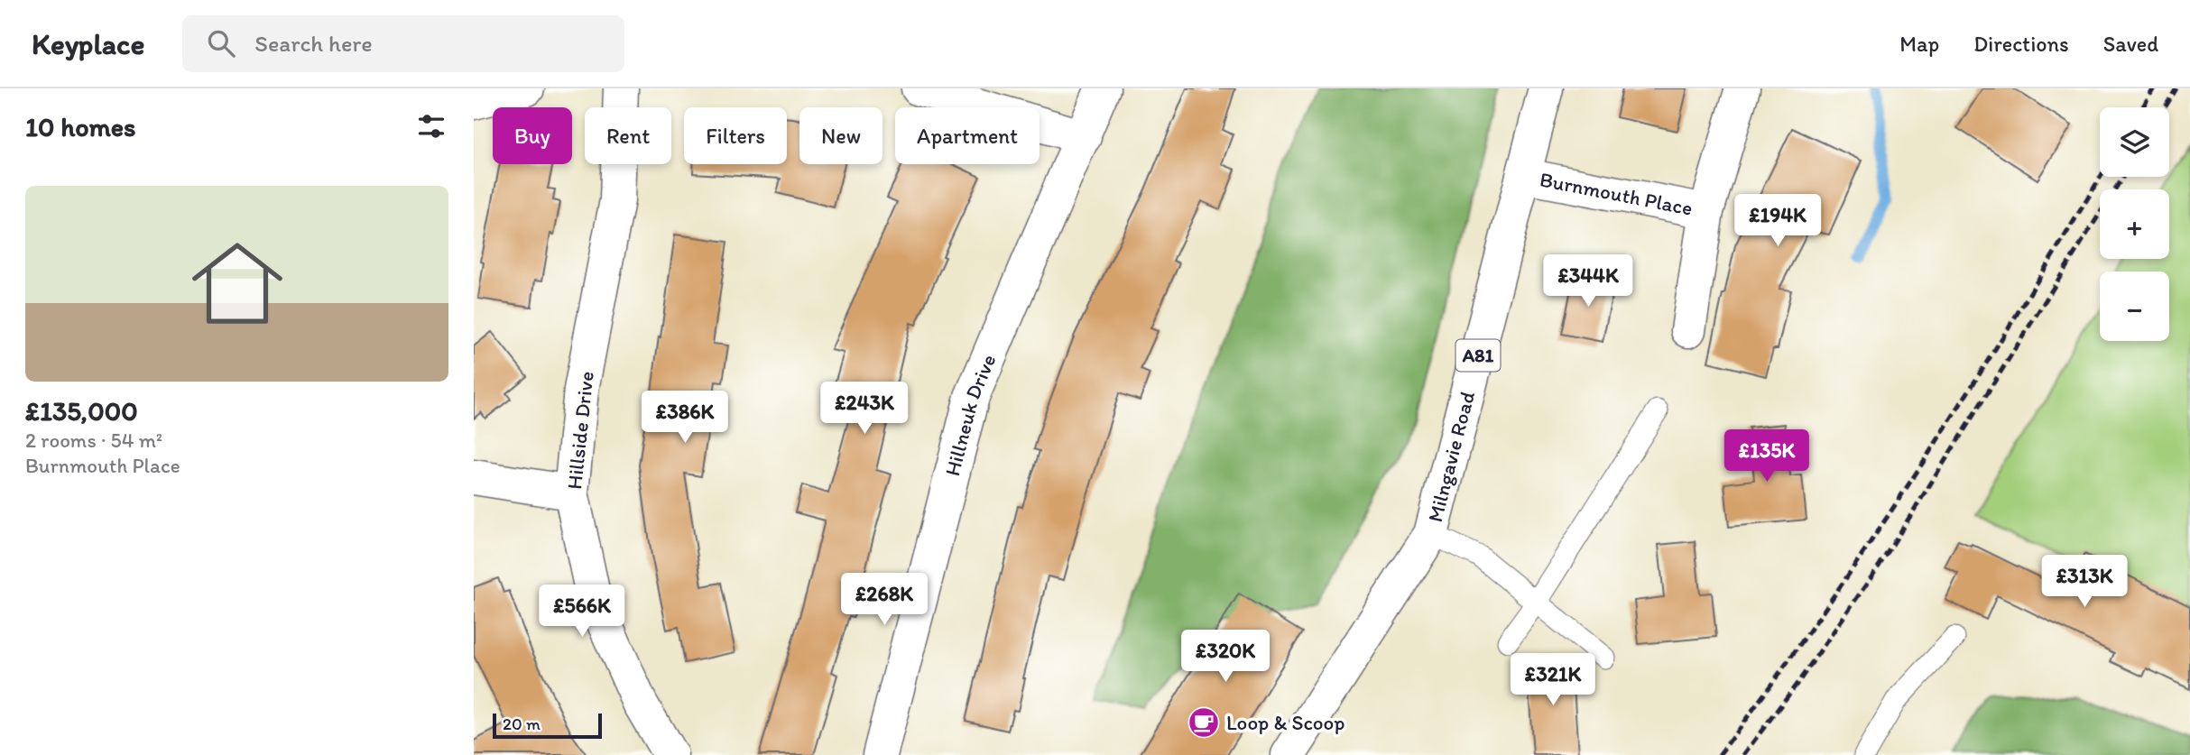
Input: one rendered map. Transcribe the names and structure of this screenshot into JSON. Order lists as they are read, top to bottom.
{
  "streets": {
    "street": [
      "Burnmouth Place",
      "A81",
      "Hillneuk Drive",
      "Hillside Drive",
      "Milngavie Road"
    ]
  },
  "crossings": [
    ["Burnmouth Place", "Milngavie Road"]
  ],
  "places": {
    "cafe": ["Loop & Scoop"]
  },
  "scale_bar": "20 m",
  "page": {
    "header": "Keyplace",
    "search": "Search here",
    "nav": ["Map", "Directions", "Saved"],
    "heading": "10 homes",
    "map_buttons": ["+", "−"],
    "chip": [
      "Buy",
      "Rent",
      "Filters",
      "New",
      "Apartment"
    ],
    "list": [
      {
        "name": "£135,000",
        "note": "2 rooms · 54 m² · Burnmouth Place"
      }
    ],
    "price": [
      "£194K",
      "£344K",
      "£243K",
      "£386K",
      "£135K",
      "£313K",
      "£268K",
      "£566K",
      "£320K",
      "£321K"
    ],
    "scale": "20 m"
  }
}
